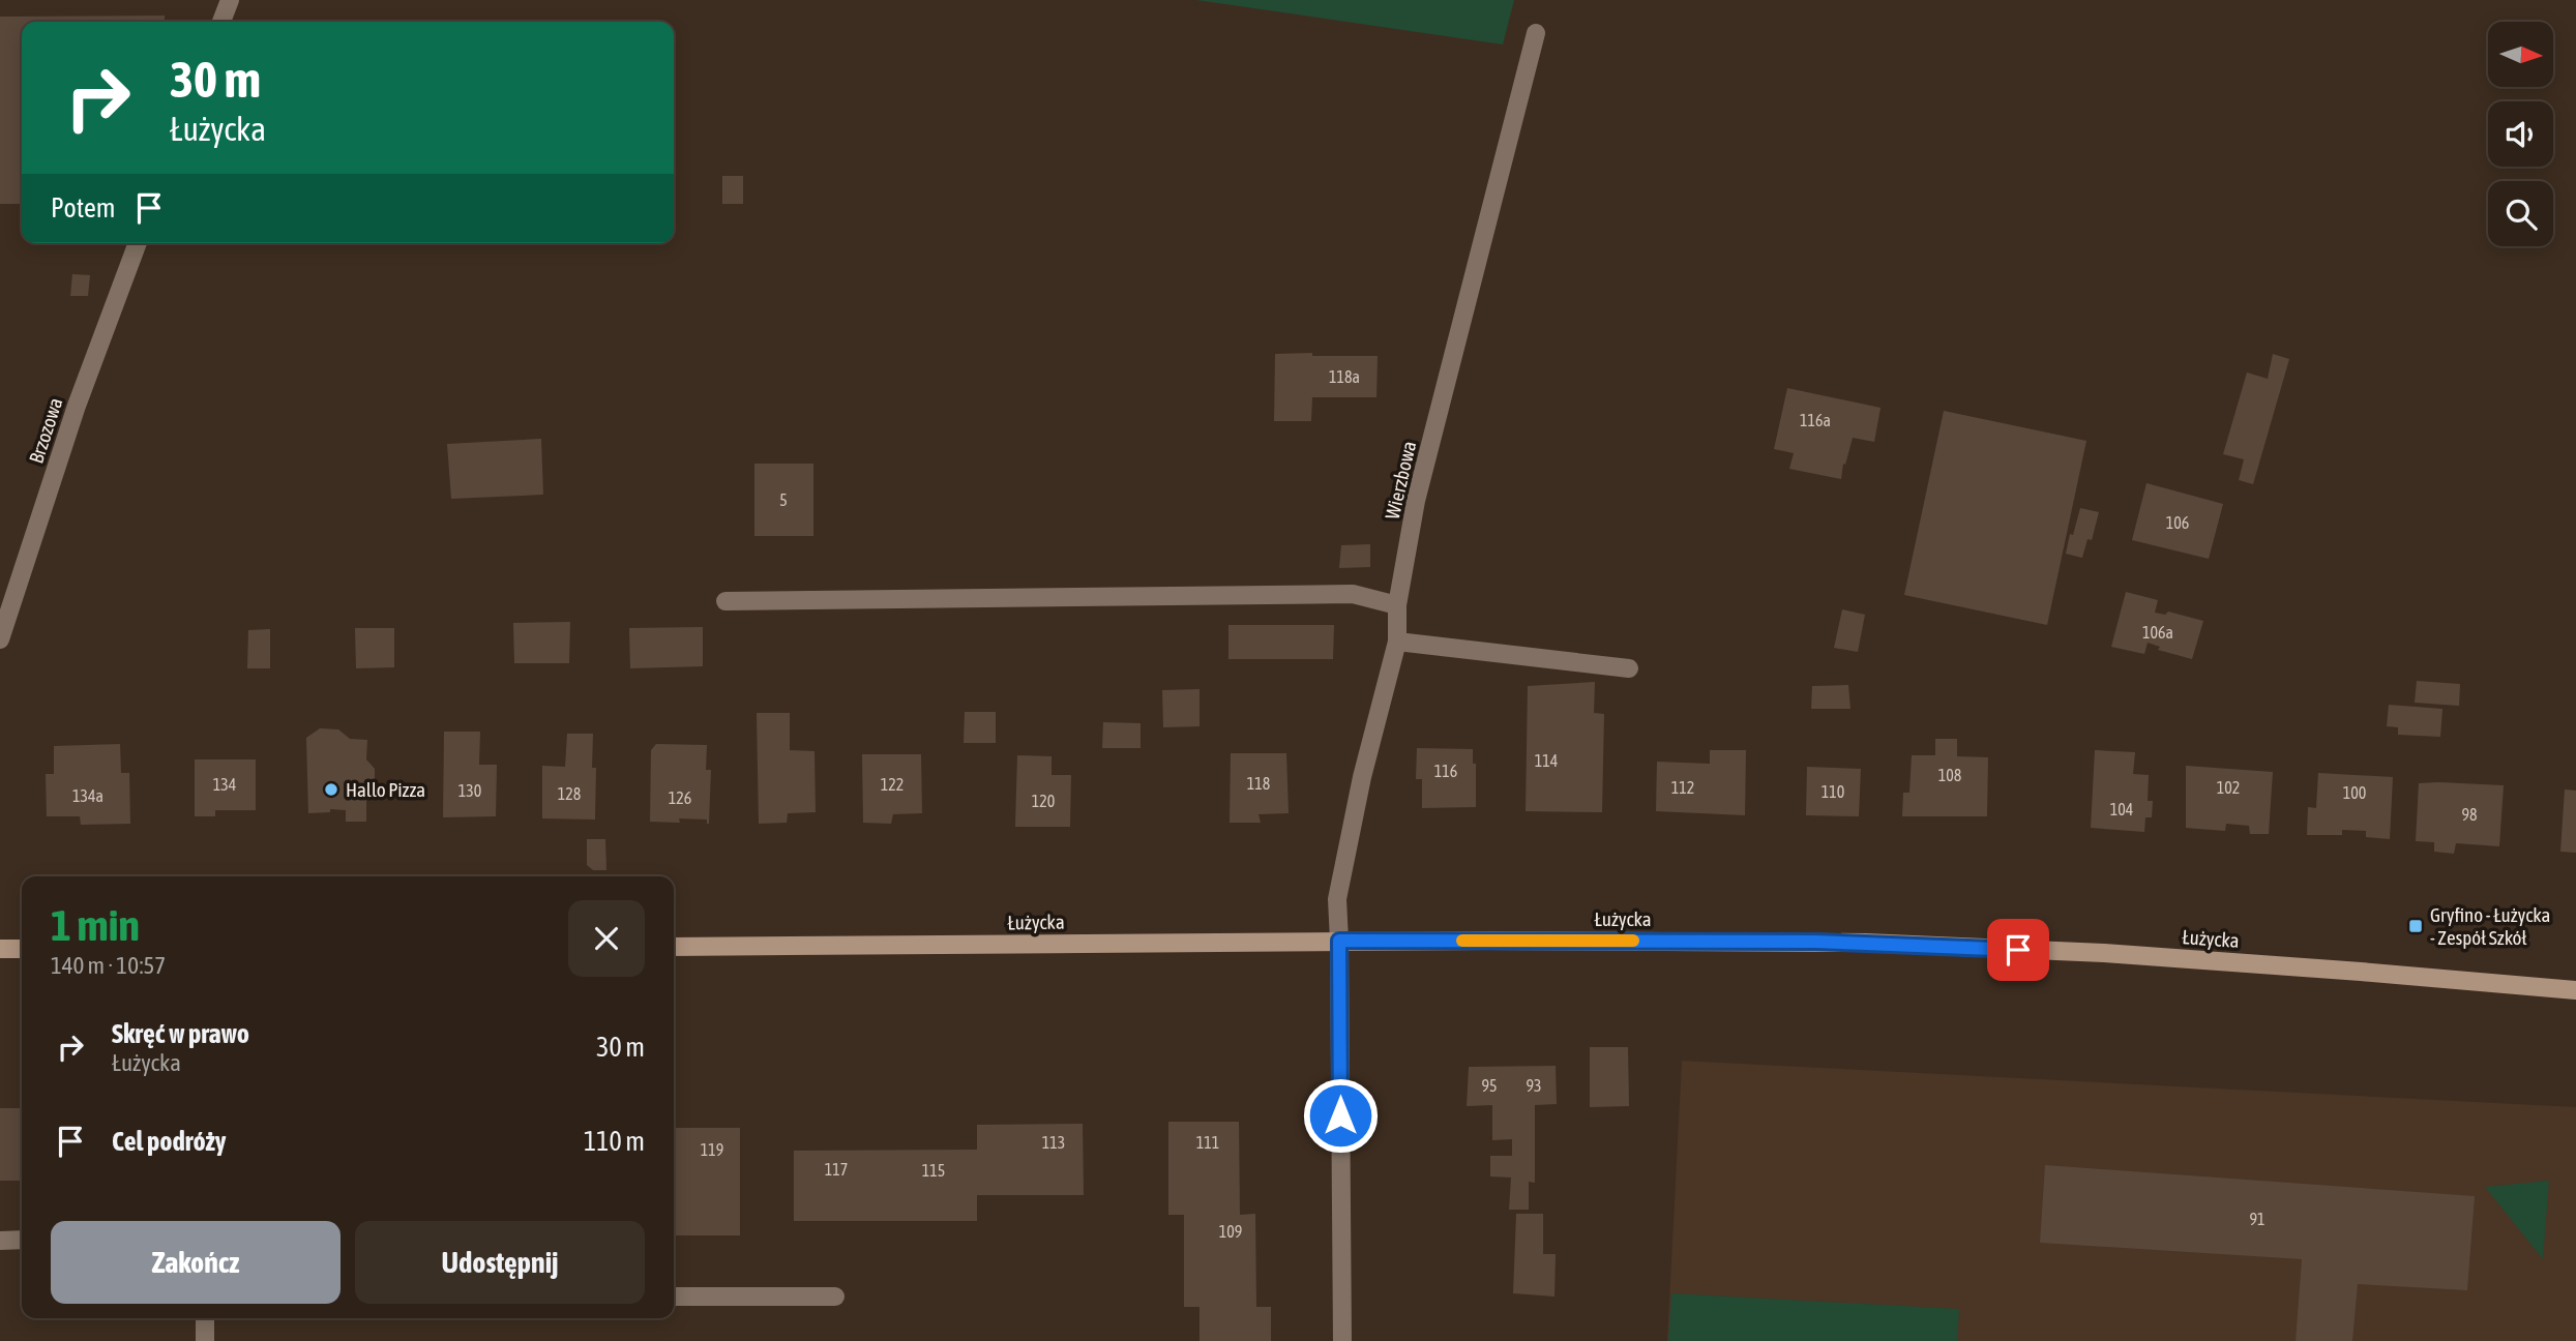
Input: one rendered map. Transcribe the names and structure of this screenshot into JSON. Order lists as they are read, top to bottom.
{
  "streets": {
    "street": ["Brzozowa", "Wierzbowa", "Łużycka"]
  },
  "crossings": [
    ["Wierzbowa", "Łużycka"]
  ],
  "places": {
    "other": ["Hallo Pizza"],
    "transit": ["Gryfino - Łużycka - Zespół Szkół"]
  },
  "house_numbers": [
    "118a",
    "116a",
    "5",
    "106",
    "106a",
    "114",
    "116",
    "108",
    "118",
    "134",
    "122",
    "112",
    "102",
    "130",
    "110",
    "100",
    "128",
    "134a",
    "126",
    "120",
    "104",
    "98",
    "95",
    "93",
    "113",
    "111",
    "119",
    "117",
    "115",
    "91",
    "109"
  ],
  "north": "right",
  "page": {
    "turn": ["30 m", "Łużycka"],
    "then": "Potem",
    "heading": ["1 min", "140 m · 10:57"],
    "list": [
      {
        "name": "Skręć w prawo",
        "note": "Łużycka",
        "value": "30 m"
      },
      {
        "name": "Cel podróży",
        "value": "110 m"
      }
    ],
    "buttons": ["Zakończ", "Udostępnij"]
  }
}
